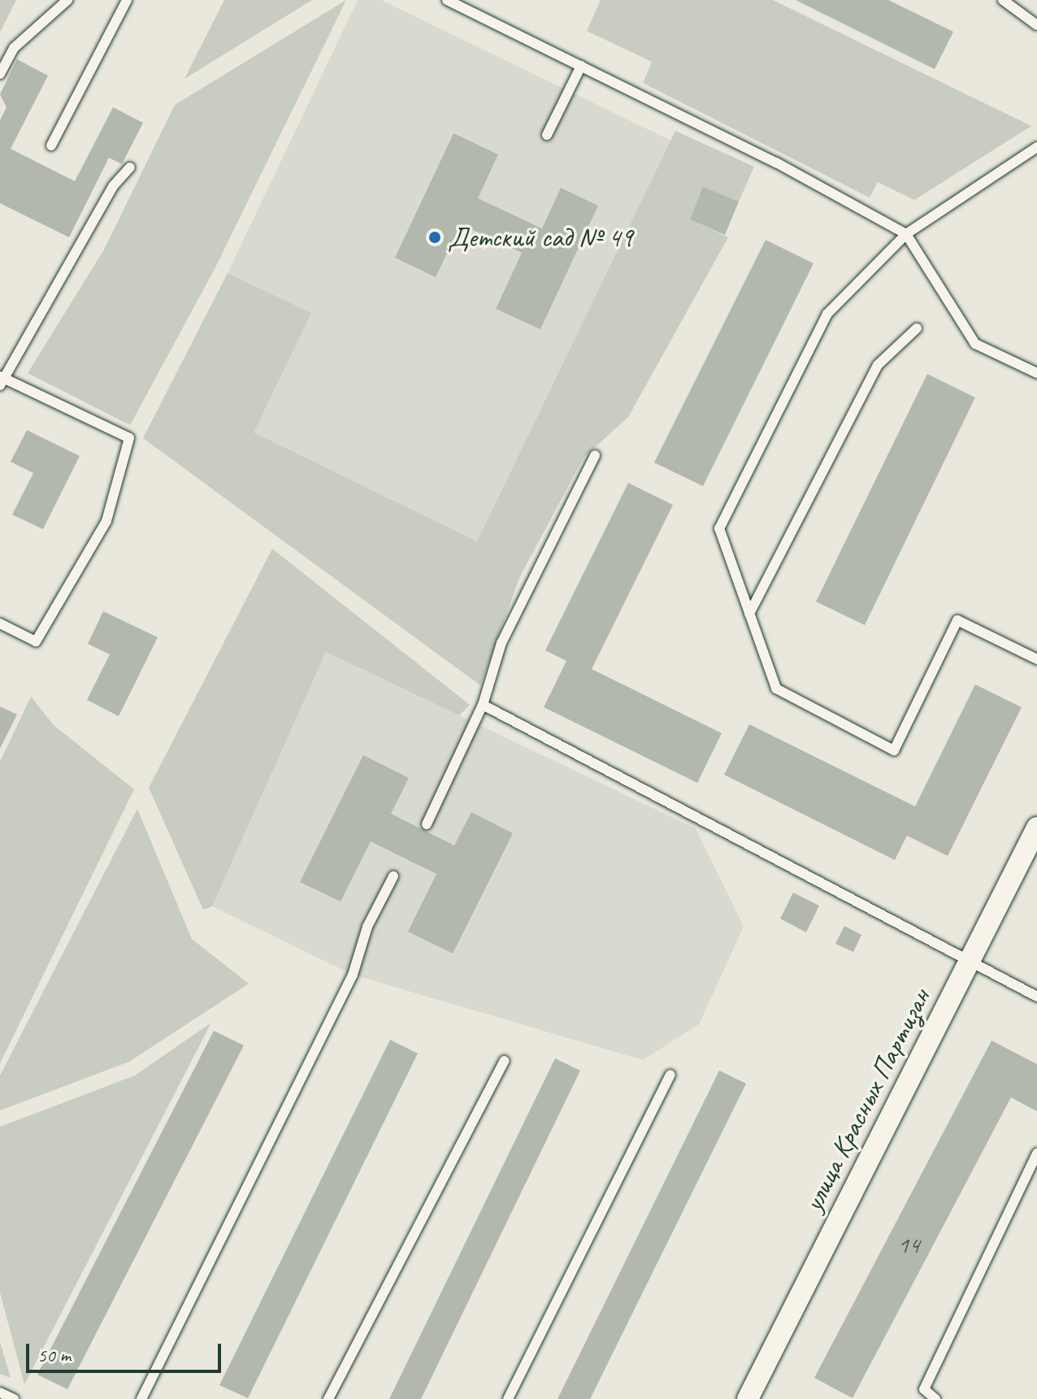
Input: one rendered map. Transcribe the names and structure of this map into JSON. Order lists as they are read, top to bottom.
{
  "streets": {
    "street": ["улица Красных Партизан"]
  },
  "places": ["Детский сад № 49"],
  "house_numbers": ["14"],
  "scale_bar": "50 m"
}
